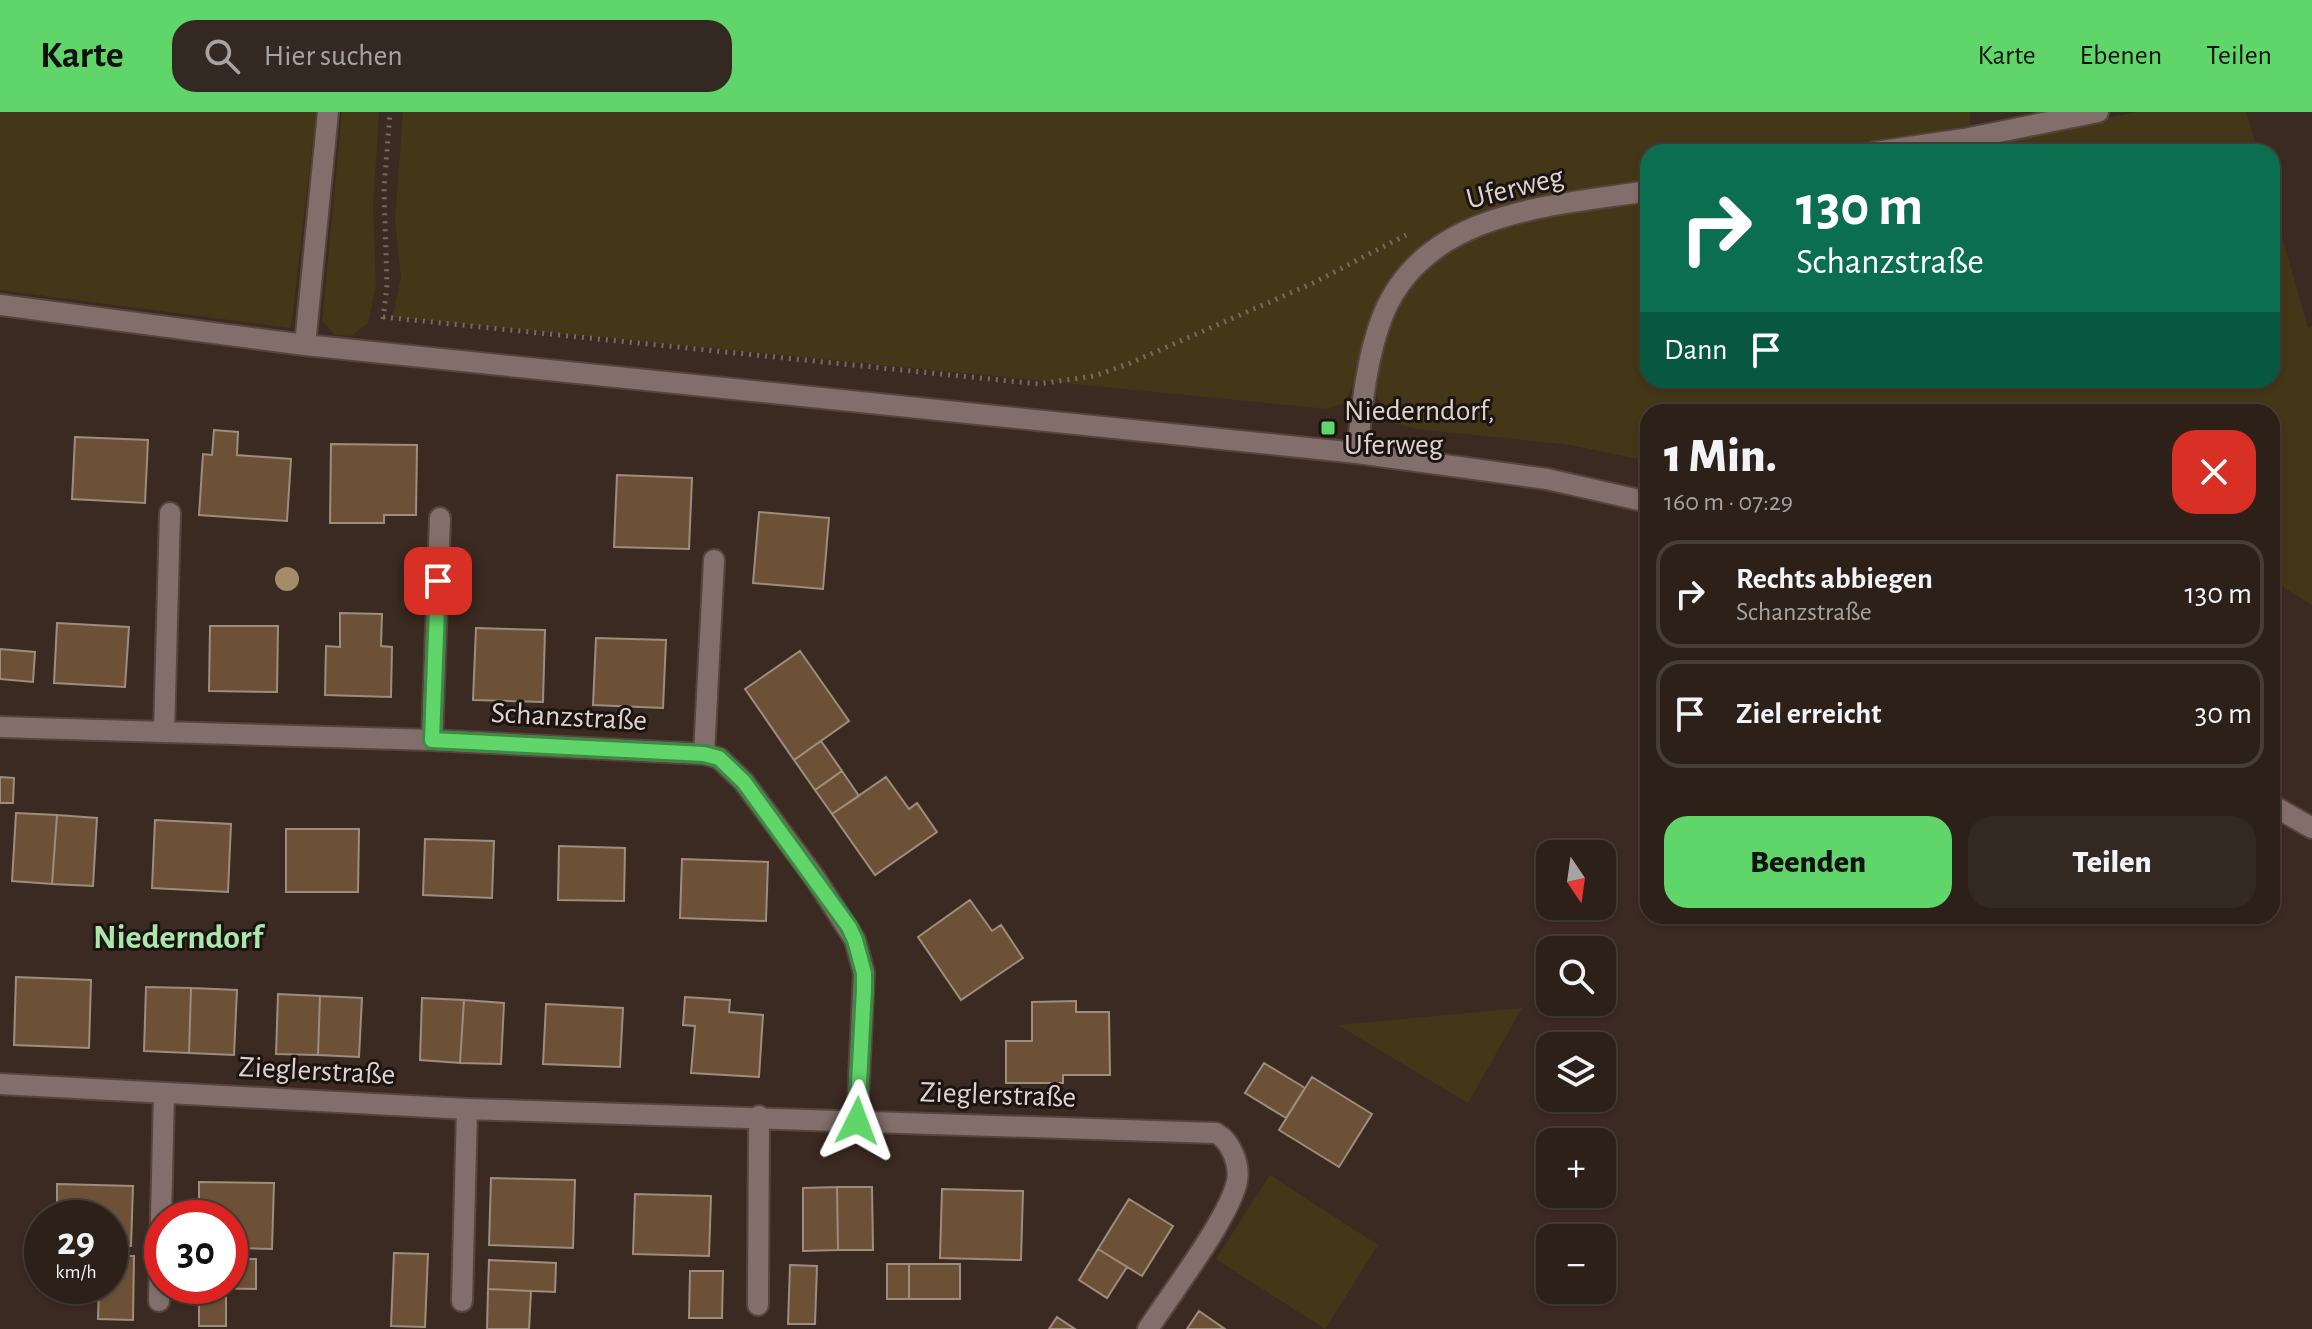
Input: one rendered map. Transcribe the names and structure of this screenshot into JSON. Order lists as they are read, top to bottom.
{
  "streets": {
    "street": ["Uferweg", "Schanzstraße", "Zieglerstraße"]
  },
  "crossings": [
    ["Schanzstraße", "Zieglerstraße"]
  ],
  "districts": ["Niederndorf"],
  "places": {
    "transit": ["Niederndorf, Uferweg"]
  },
  "north": "bottom",
  "page": {
    "header": "Karte",
    "search": "Hier suchen",
    "nav": ["Karte", "Ebenen", "Teilen"],
    "turn": ["130 m", "Schanzstraße"],
    "then": "Dann",
    "heading": ["1 Min.", "160 m · 07:29"],
    "list": [
      {
        "name": "Rechts abbiegen",
        "note": "Schanzstraße",
        "value": "130 m"
      },
      {
        "name": "Ziel erreicht",
        "value": "30 m"
      }
    ],
    "buttons": ["Beenden", "Teilen"],
    "map_buttons": ["+", "−"],
    "speed": "29 km/h",
    "limit": "30"
  }
}
